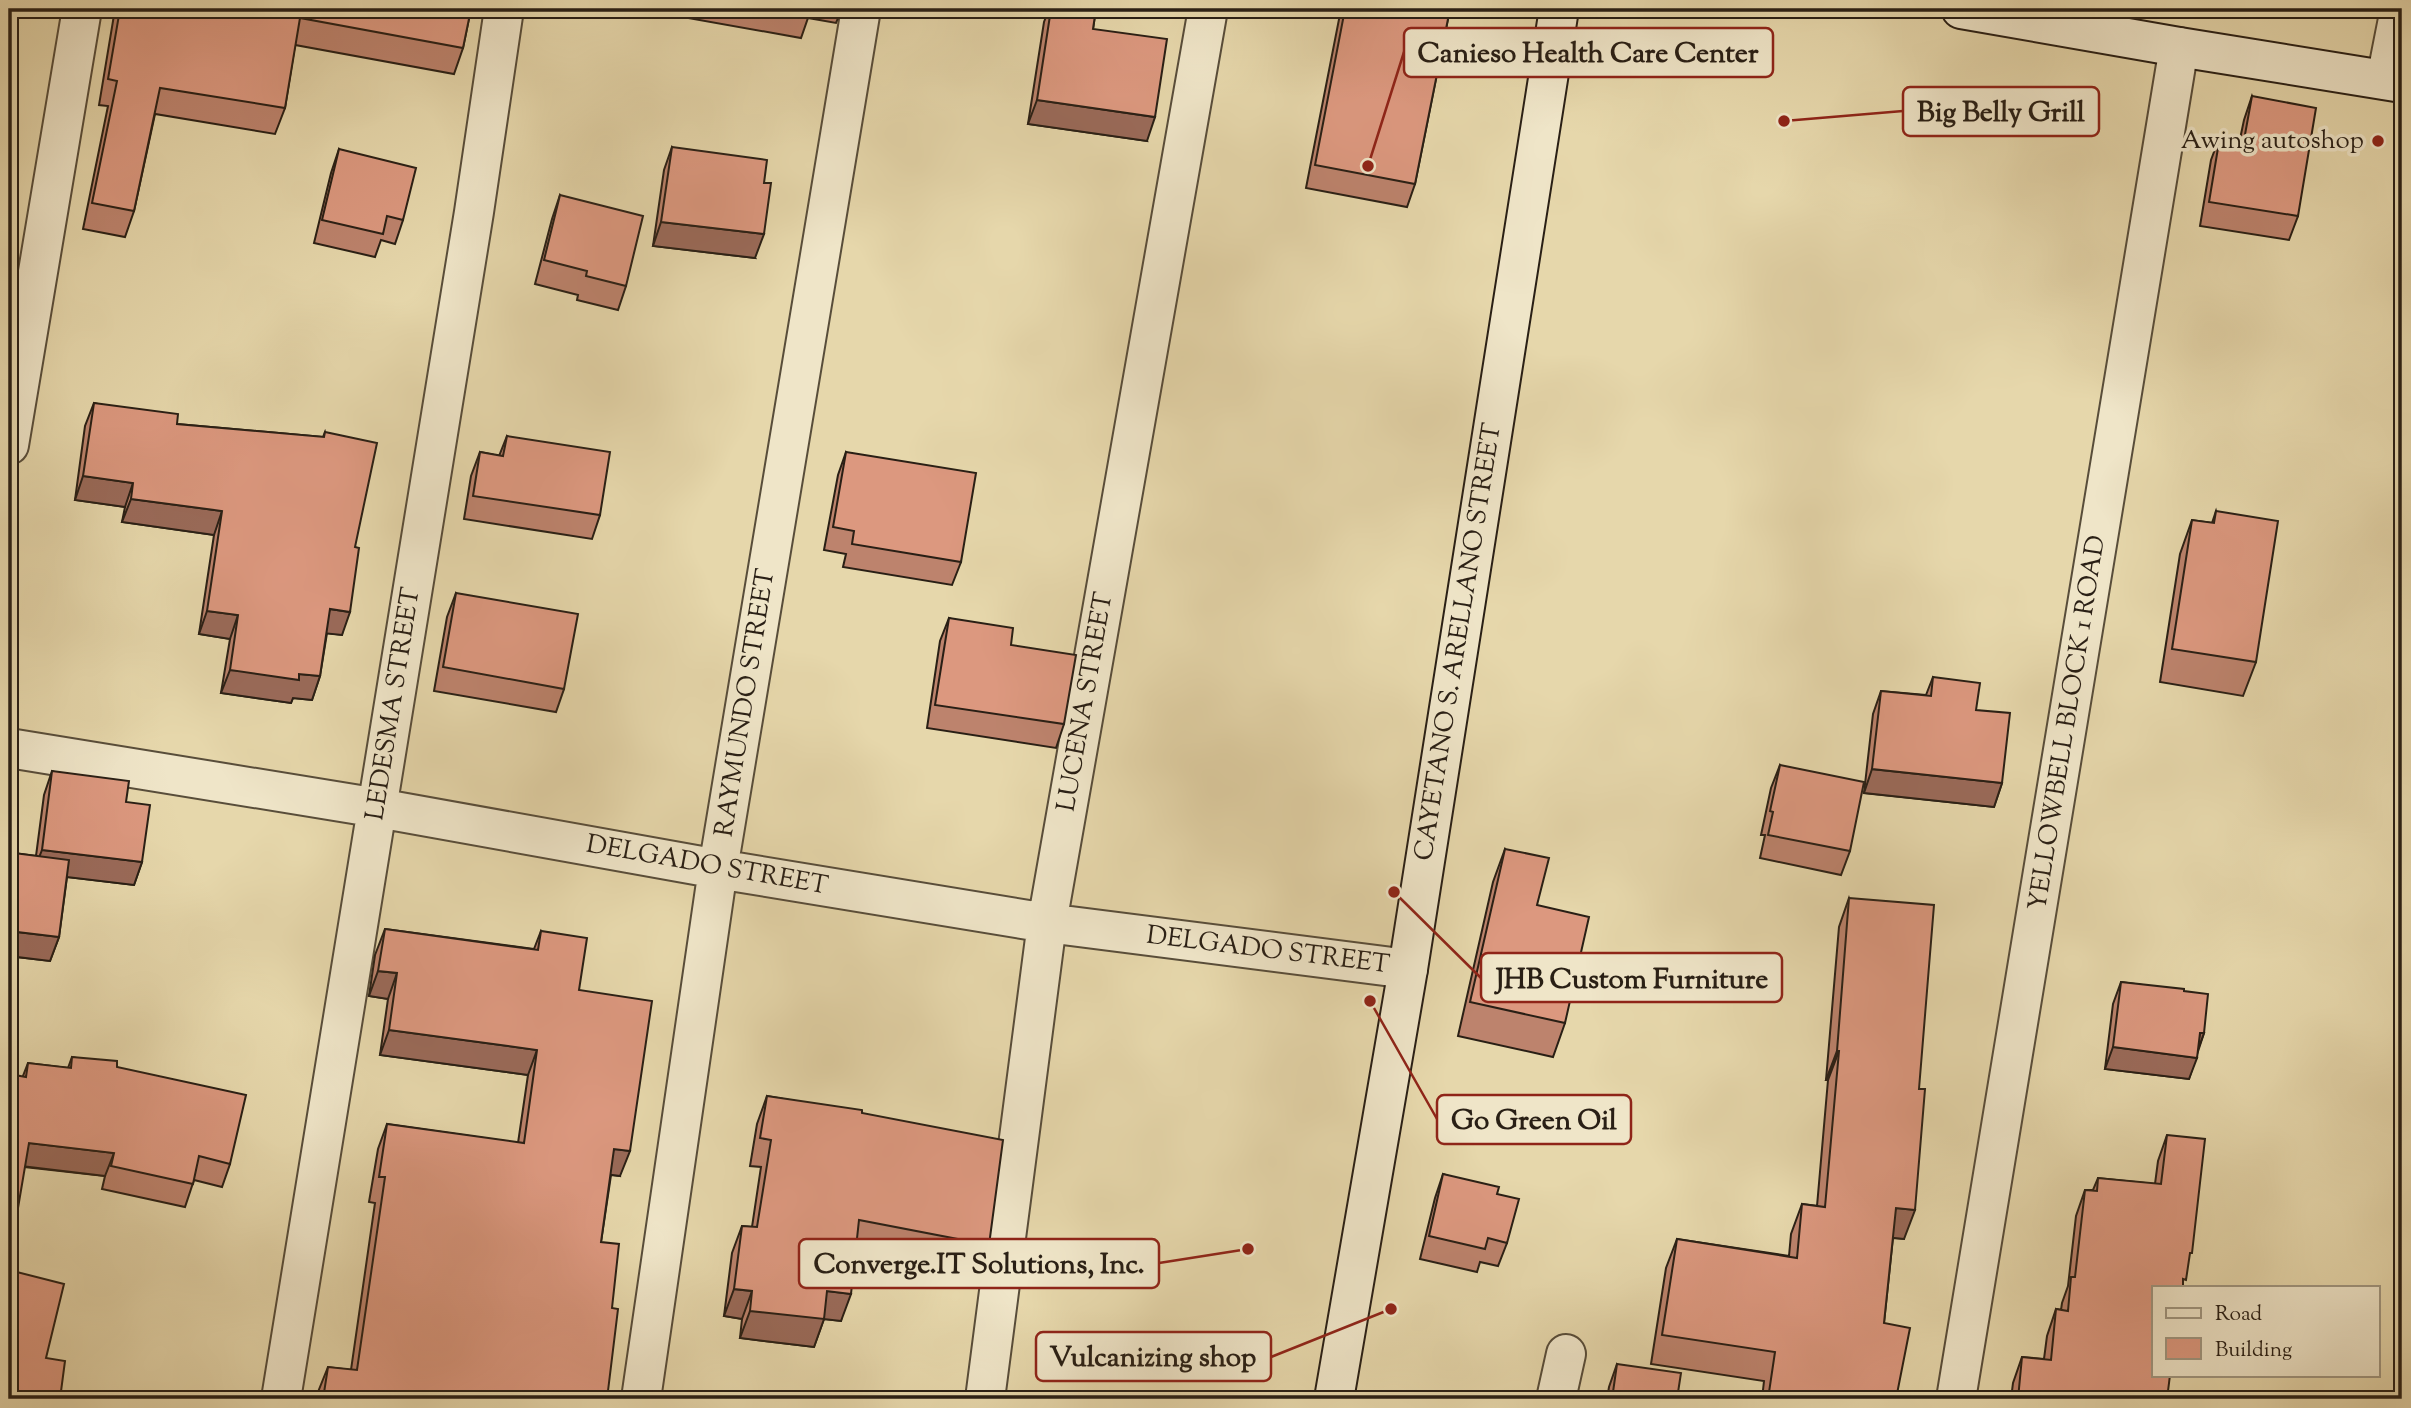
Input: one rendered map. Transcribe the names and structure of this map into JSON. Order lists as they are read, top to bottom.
{
  "streets": {
    "street": [
      "CAYETANO S. ARELLANO STREET",
      "LUCENA STREET",
      "RAYMUNDO STREET",
      "LEDESMA STREET",
      "YELLOWBELL BLOCK 1 ROAD",
      "DELGADO STREET"
    ]
  },
  "crossings": [
    ["CAYETANO S. ARELLANO STREET", "DELGADO STREET"],
    ["LUCENA STREET", "DELGADO STREET"],
    ["RAYMUNDO STREET", "DELGADO STREET"],
    ["LEDESMA STREET", "DELGADO STREET"]
  ],
  "places": [
    "Big Belly Grill",
    "Awing autoshop",
    "Canieso Health Care Center",
    "JHB Custom Furniture",
    "Go Green Oil",
    "Converge.IT Solutions, Inc.",
    "Vulcanizing shop"
  ],
  "legend": ["Road", "Building"]
}
